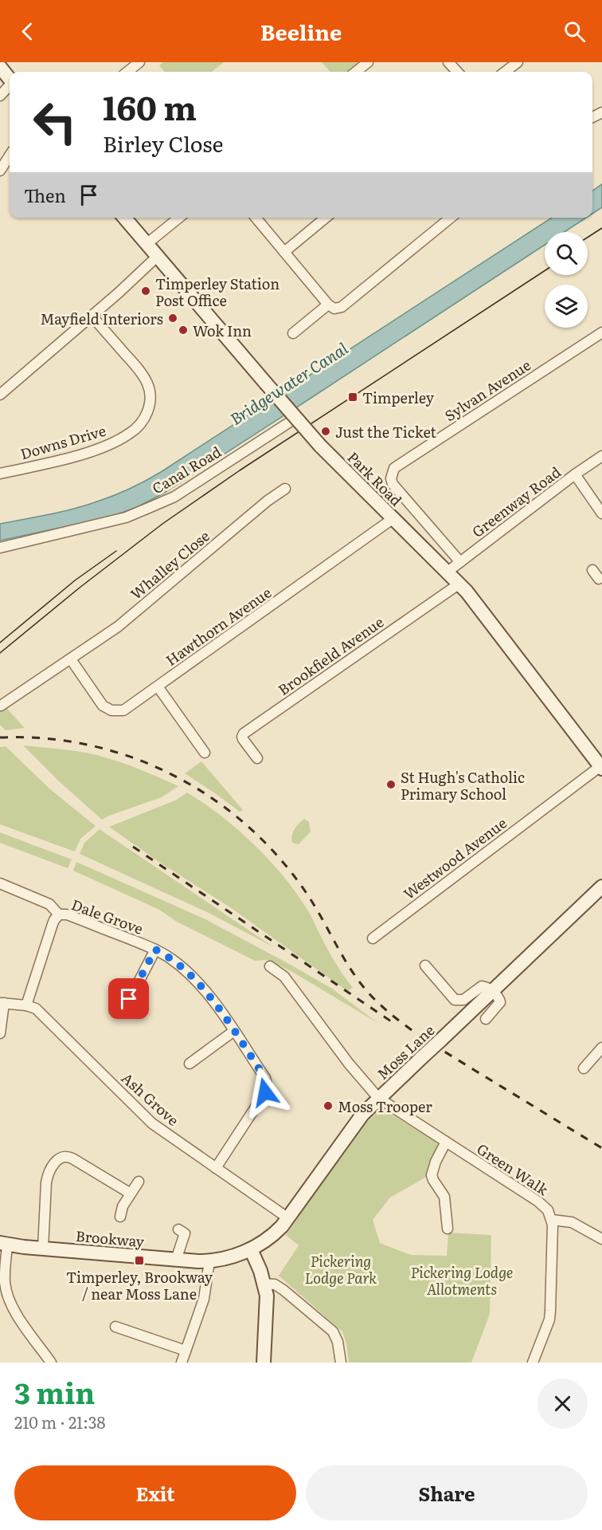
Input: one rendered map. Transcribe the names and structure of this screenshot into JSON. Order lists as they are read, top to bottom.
{
  "streets": {
    "street": [
      "Sylvan Avenue",
      "Downs Drive",
      "Canal Road",
      "Park Road",
      "Greenway Road",
      "Whalley Close",
      "Hawthorn Avenue",
      "Brookfield Avenue",
      "Westwood Avenue",
      "Dale Grove",
      "Moss Lane",
      "Ash Grove",
      "Green Walk",
      "Brookway"
    ]
  },
  "crossings": [
    ["Sylvan Avenue", "Greenway Road"],
    ["Canal Road", "Park Road"],
    ["Park Road", "Greenway Road"],
    ["Park Road", "Hawthorn Avenue"],
    ["Park Road", "Brookfield Avenue"],
    ["Park Road", "Westwood Avenue"],
    ["Whalley Close", "Hawthorn Avenue"],
    ["Dale Grove", "Ash Grove"],
    ["Moss Lane", "Ash Grove"],
    ["Moss Lane", "Green Walk"],
    ["Moss Lane", "Brookway"]
  ],
  "water": ["Bridgewater Canal"],
  "parks": ["Pickering Lodge Park", "Pickering Lodge Allotments"],
  "places": {
    "other": [
      "Timperley Station Post Office",
      "Mayfield Interiors",
      "Wok Inn",
      "Just the Ticket",
      "St Hugh's Catholic Primary School",
      "Moss Trooper"
    ],
    "transit": ["Timperley", "Timperley, Brookway / near Moss Lane"]
  },
  "page": {
    "header": "Beeline",
    "turn": ["160 m", "Birley Close"],
    "then": "Then",
    "heading": ["3 min", "210 m · 21:38"],
    "buttons": ["Exit", "Share"]
  }
}
